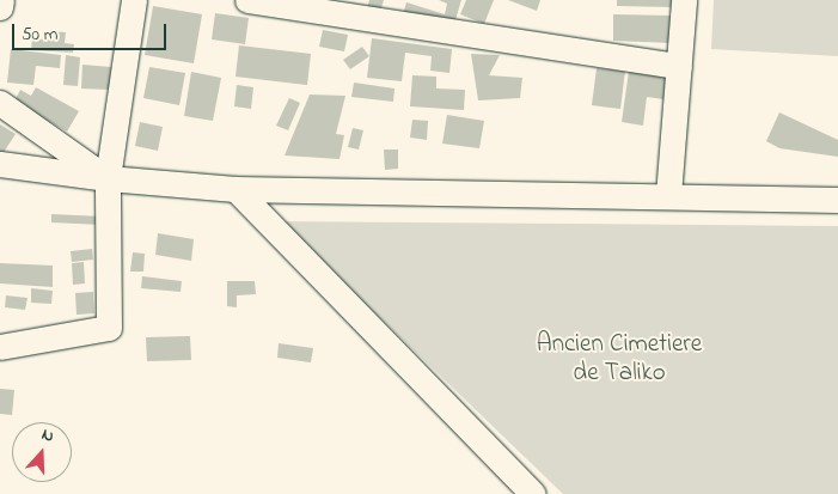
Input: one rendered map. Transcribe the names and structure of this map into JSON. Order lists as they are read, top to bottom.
{
  "parks": ["Ancien Cimetiere de Taliko"],
  "scale_bar": "50 m",
  "north": "top"
}
